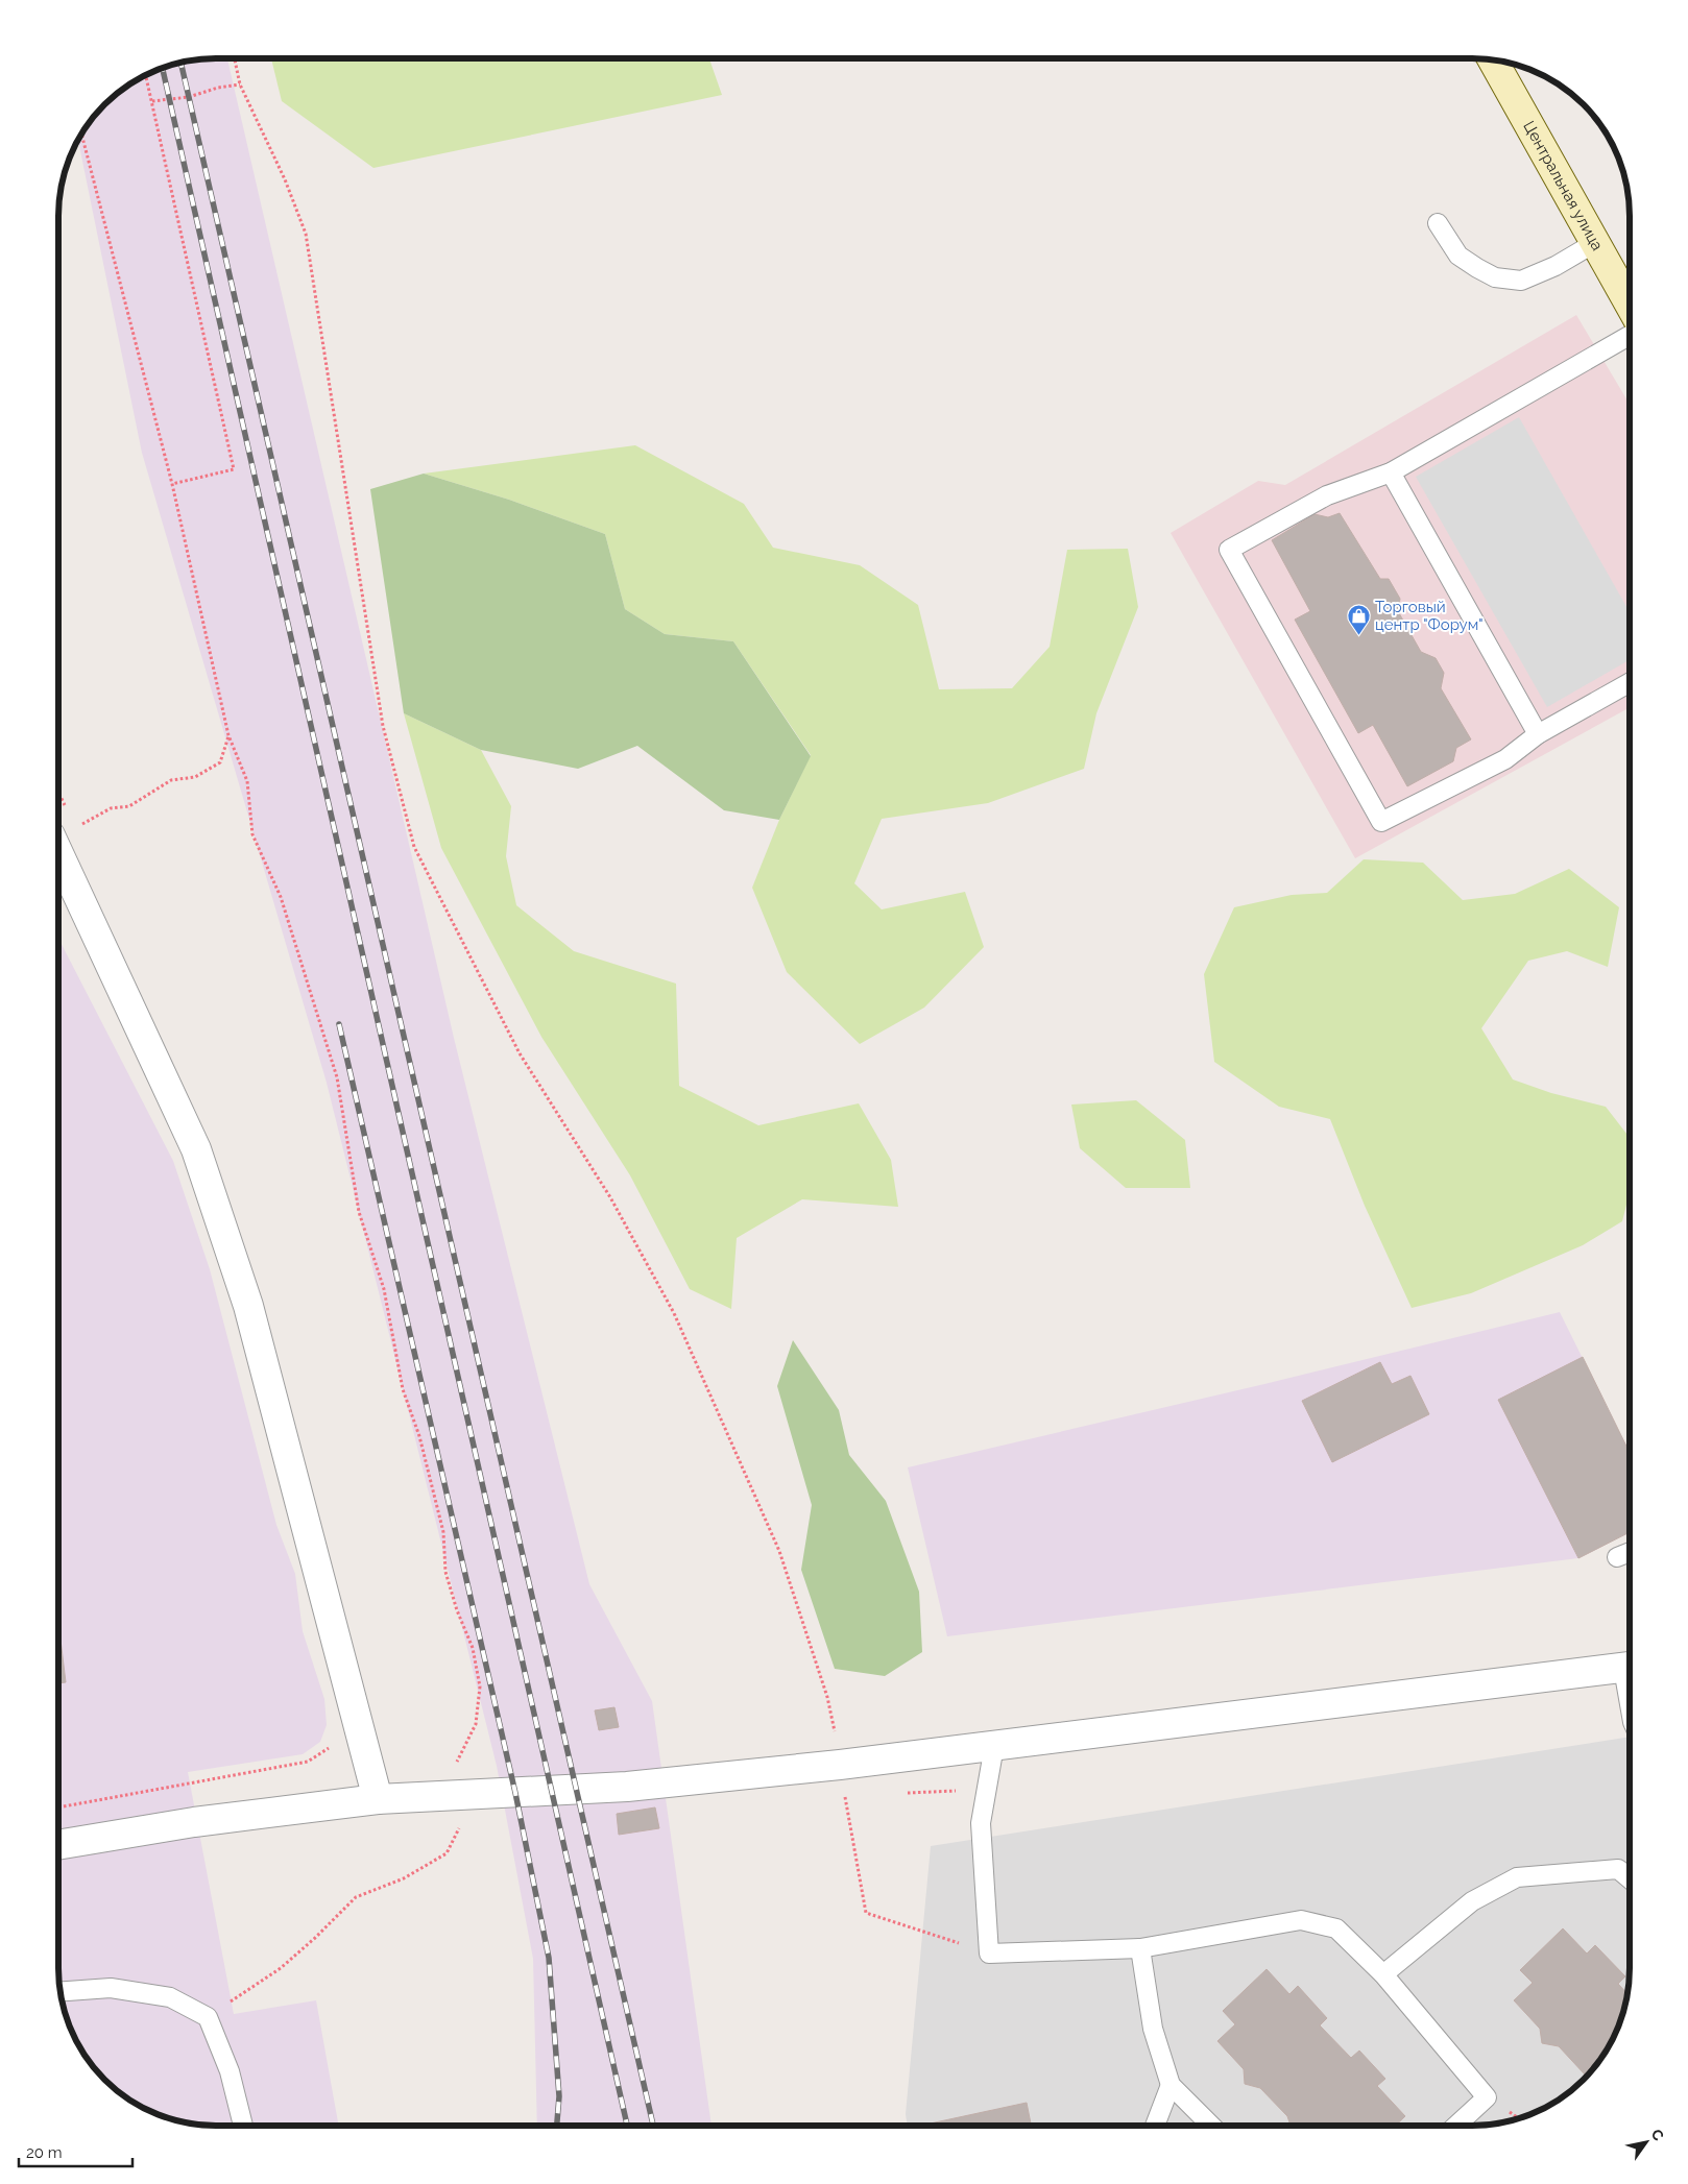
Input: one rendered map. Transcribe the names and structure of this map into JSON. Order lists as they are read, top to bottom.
{
  "streets": {
    "main road": ["Центральная улица"]
  },
  "places": {
    "shop": ["Торговый центр \"Форум\""]
  },
  "scale_bar": "20 m",
  "north": "top right"
}
